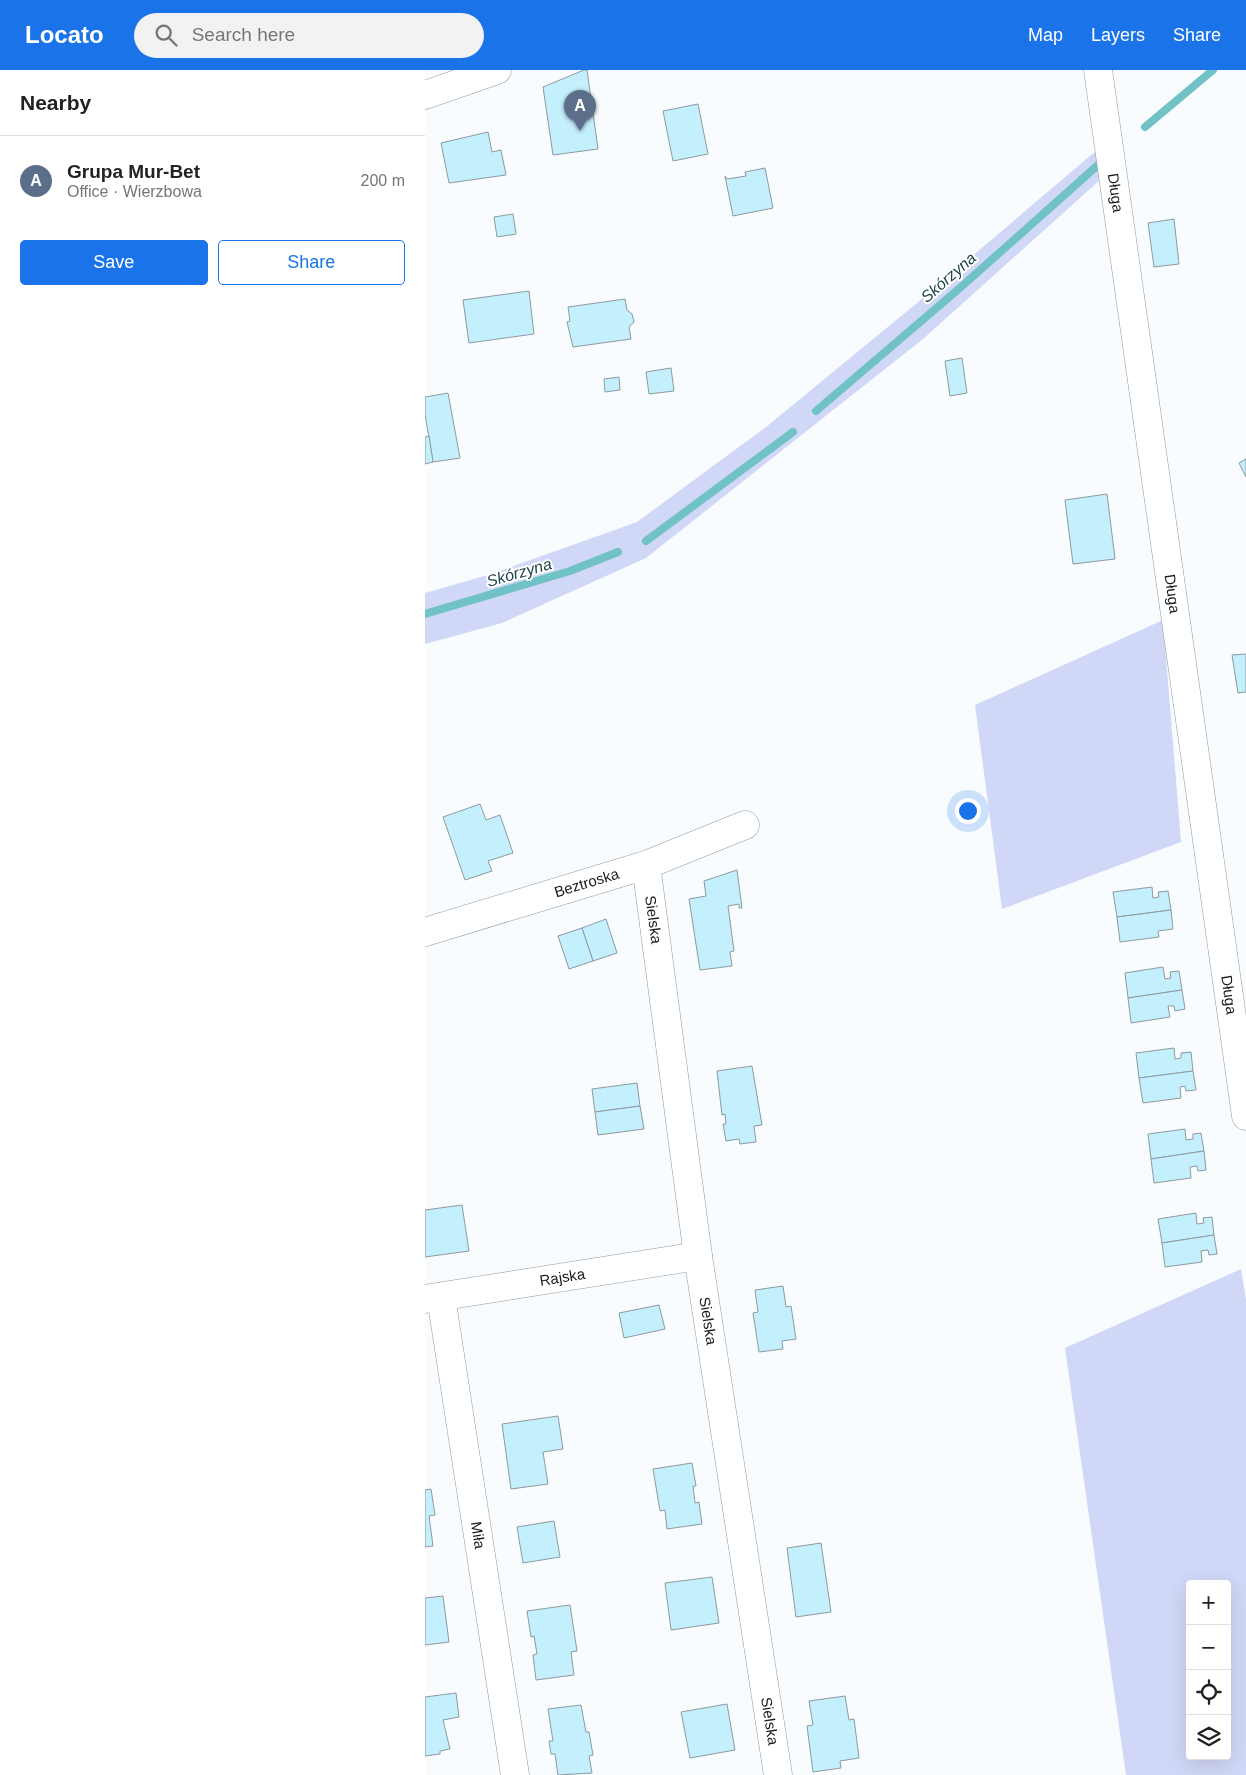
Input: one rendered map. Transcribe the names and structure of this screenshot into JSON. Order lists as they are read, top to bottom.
{
  "streets": {
    "street": [
      "Długa",
      "Beztroska",
      "Sielska",
      "Rajska",
      "Miła"
    ]
  },
  "crossings": [
    ["Beztroska", "Sielska"],
    ["Sielska", "Rajska"],
    ["Rajska", "Miła"]
  ],
  "water": ["Skórzyna"],
  "page": {
    "header": "Locato",
    "search": "Search here",
    "nav": ["Map", "Layers", "Share"],
    "heading": "Nearby",
    "pins": "A",
    "list": [
      {
        "mark": "A",
        "name": "Grupa Mur-Bet",
        "note": "Office · Wierzbowa",
        "value": "200 m"
      }
    ],
    "buttons": ["Save", "Share"],
    "map_buttons": ["+", "−"]
  }
}
